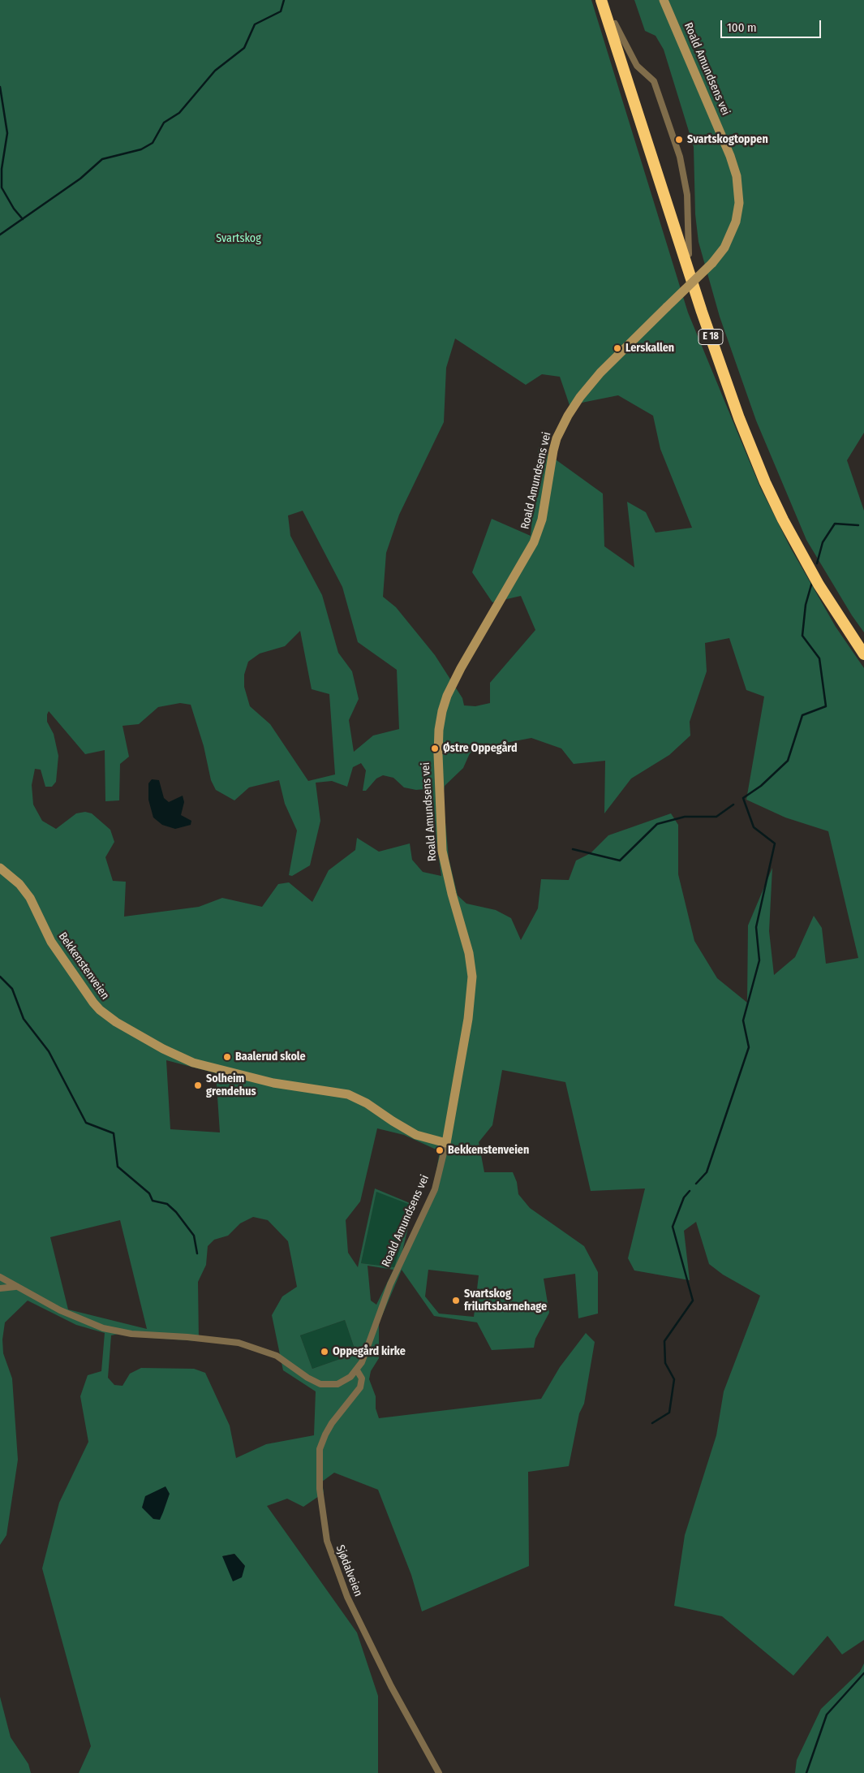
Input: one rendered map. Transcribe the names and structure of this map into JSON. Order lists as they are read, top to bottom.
{
  "streets": {
    "highway": ["E 18"],
    "main road": ["Roald Amundsens vei", "Bekkenstenveien"],
    "street": ["Sjødalveien"]
  },
  "crossings": [
    ["Roald Amundsens vei", "Bekkenstenveien"],
    ["Roald Amundsens vei", "Sjødalveien"]
  ],
  "parks": ["Svartskog"],
  "places": [
    "Svartskogtoppen",
    "Lerskallen",
    "Østre Oppegård",
    "Baalerud skole",
    "Solheim grendehus",
    "Bekkenstenveien",
    "Svartskog friluftsbarnehage",
    "Oppegård kirke"
  ],
  "scale_bar": "100 m"
}
